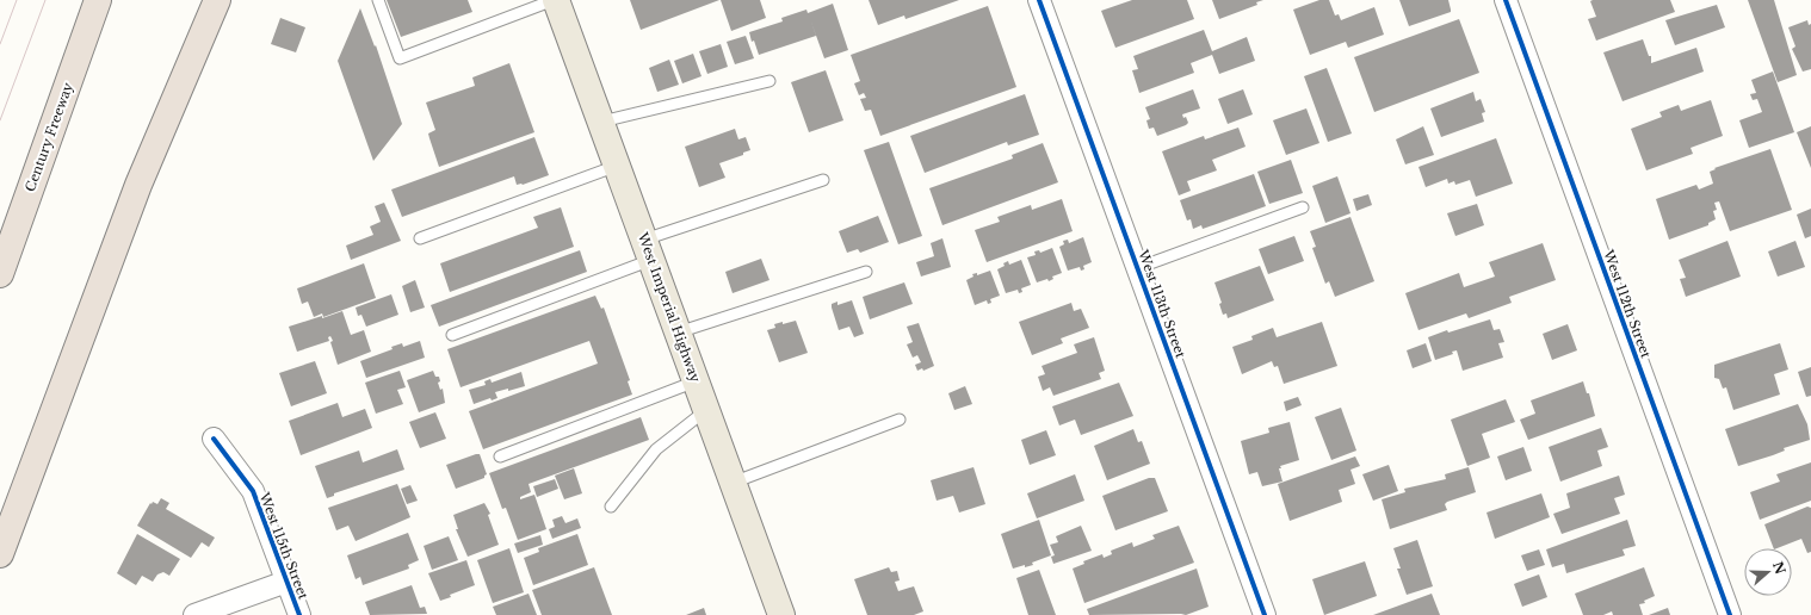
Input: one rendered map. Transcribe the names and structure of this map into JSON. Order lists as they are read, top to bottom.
{
  "streets": {
    "highway": ["Century Freeway"],
    "main road": ["West Imperial Highway"],
    "street": ["West 113th Street", "West 112th Street", "West 115th Street"]
  },
  "north": "right"
}
